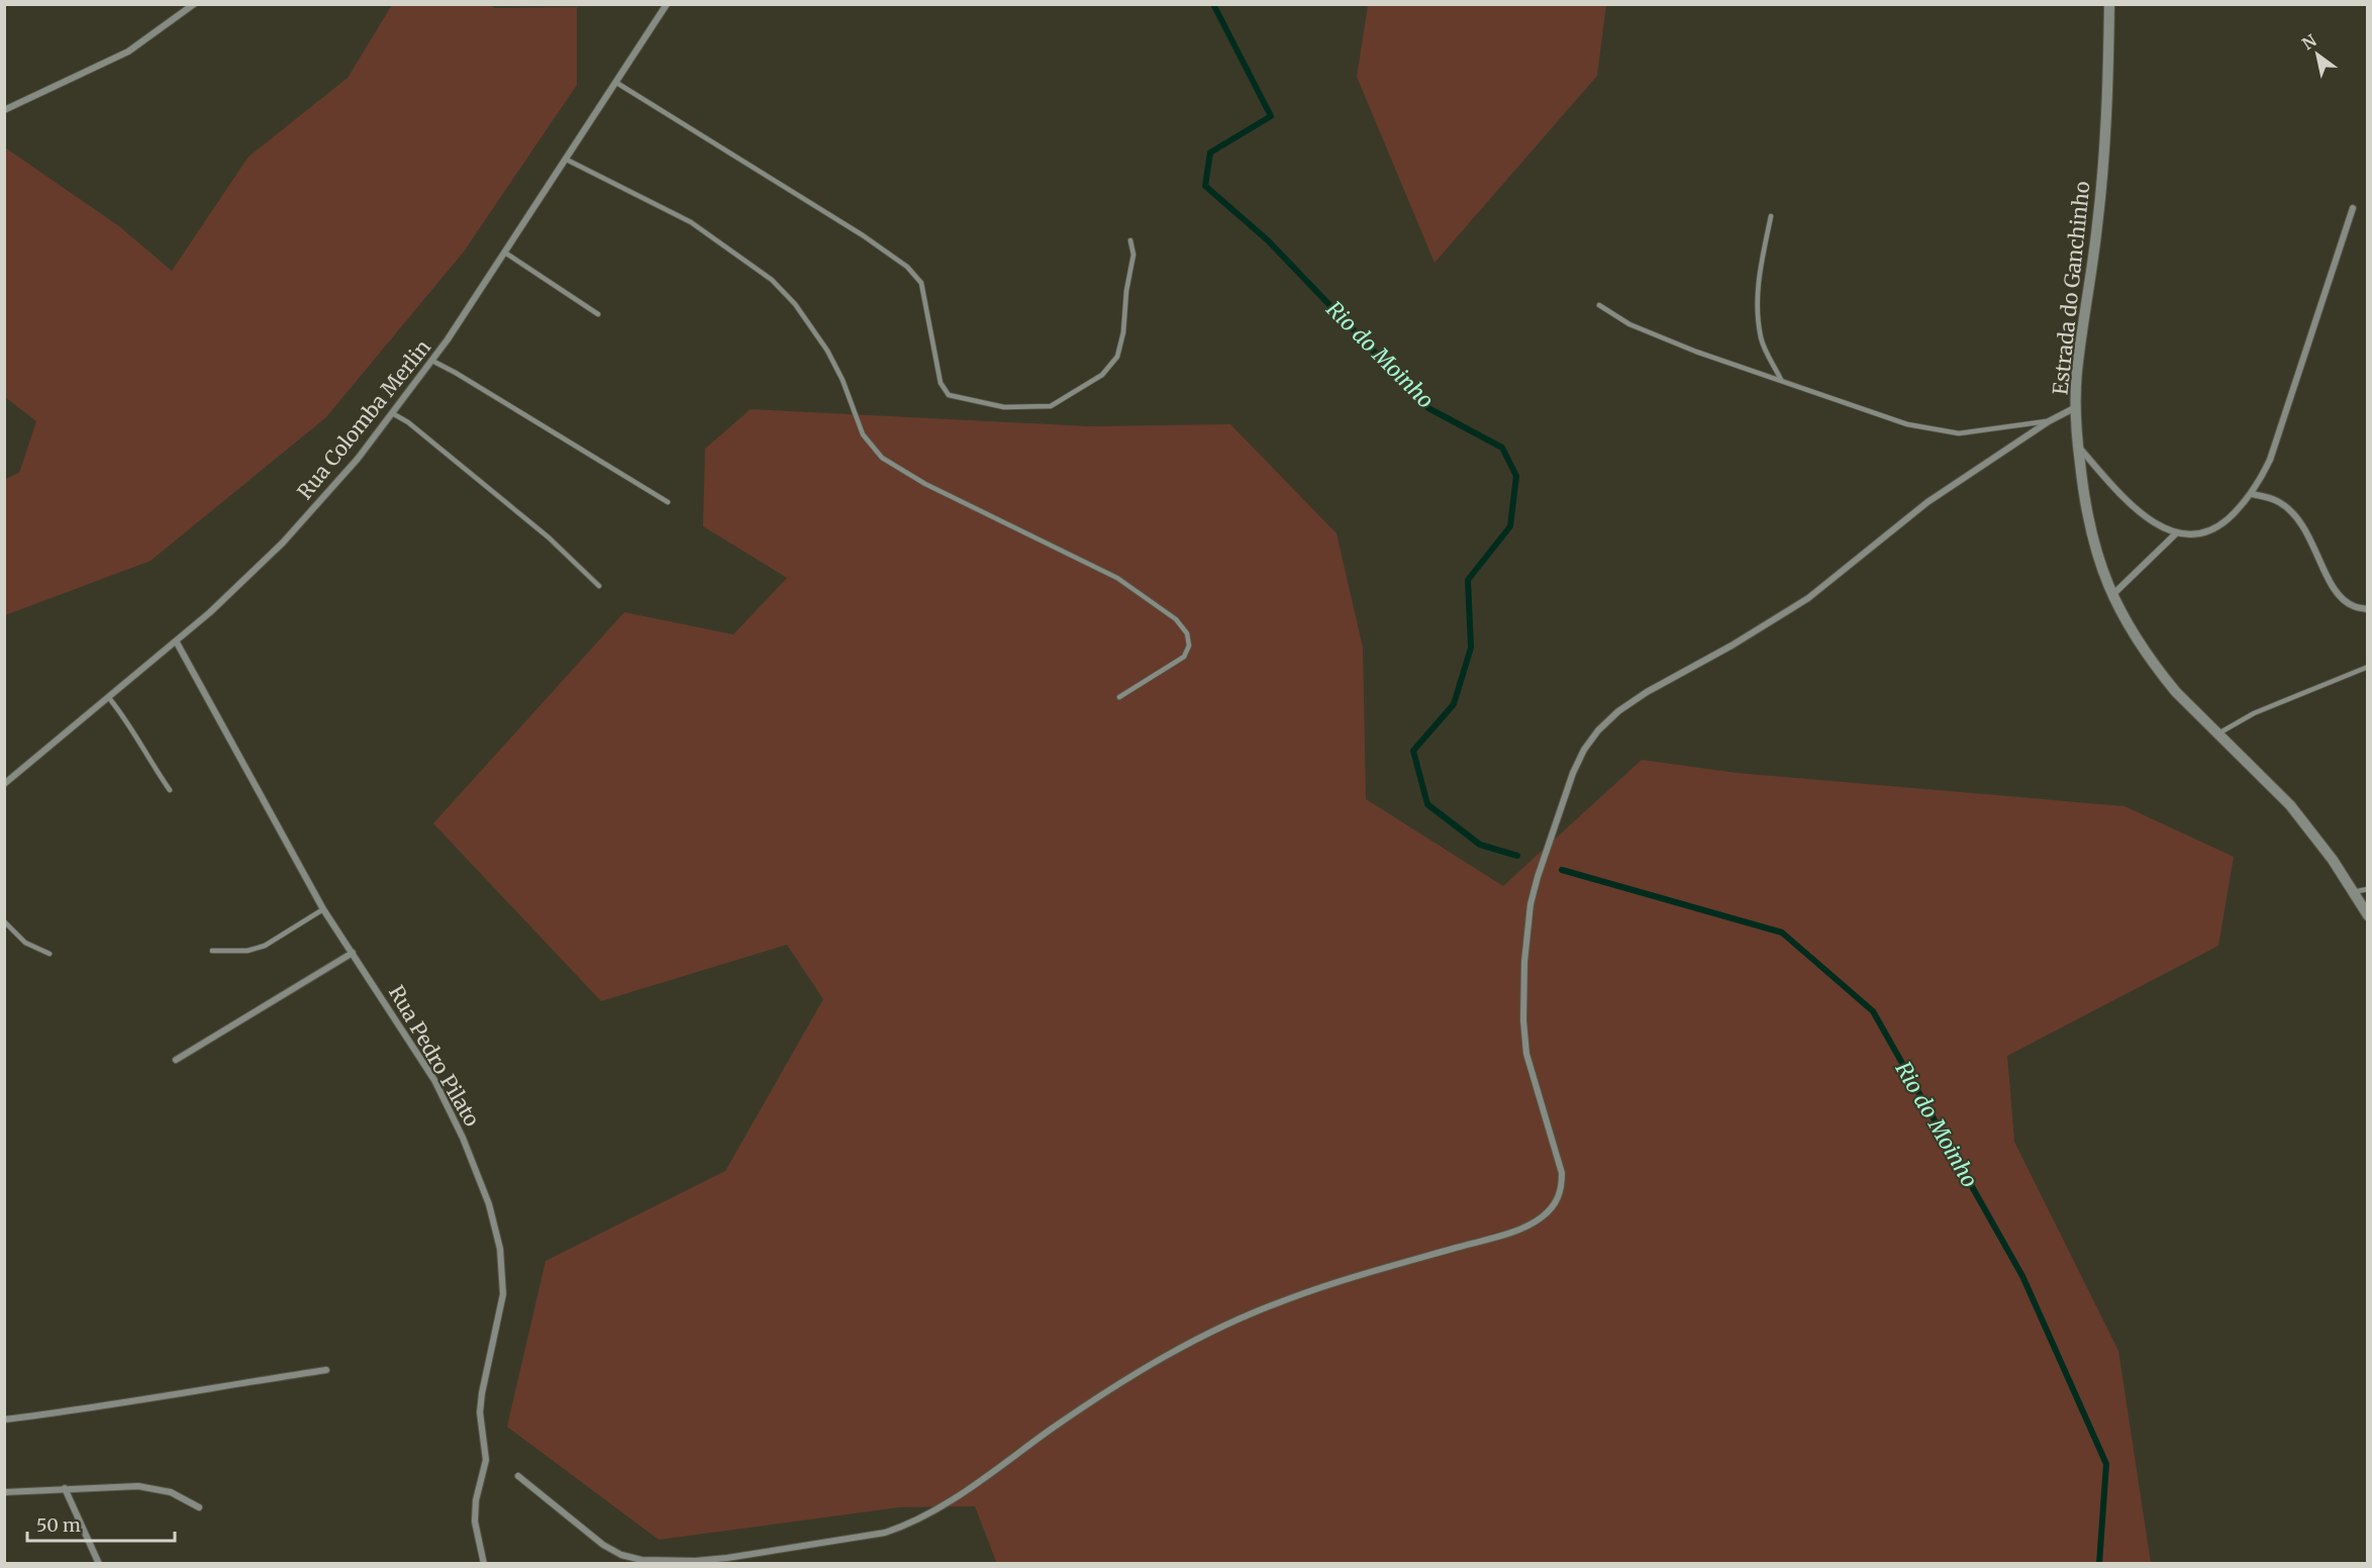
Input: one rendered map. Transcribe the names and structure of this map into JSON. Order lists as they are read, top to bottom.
{
  "streets": {
    "street": ["Estrada do Ganchinho", "Rua Colomba Merlin", "Rua Pedro Pilato"]
  },
  "crossings": [
    ["Rua Colomba Merlin", "Rua Pedro Pilato"]
  ],
  "water": ["Rio do Moinho"],
  "scale_bar": "50 m",
  "north": "top left"
}
